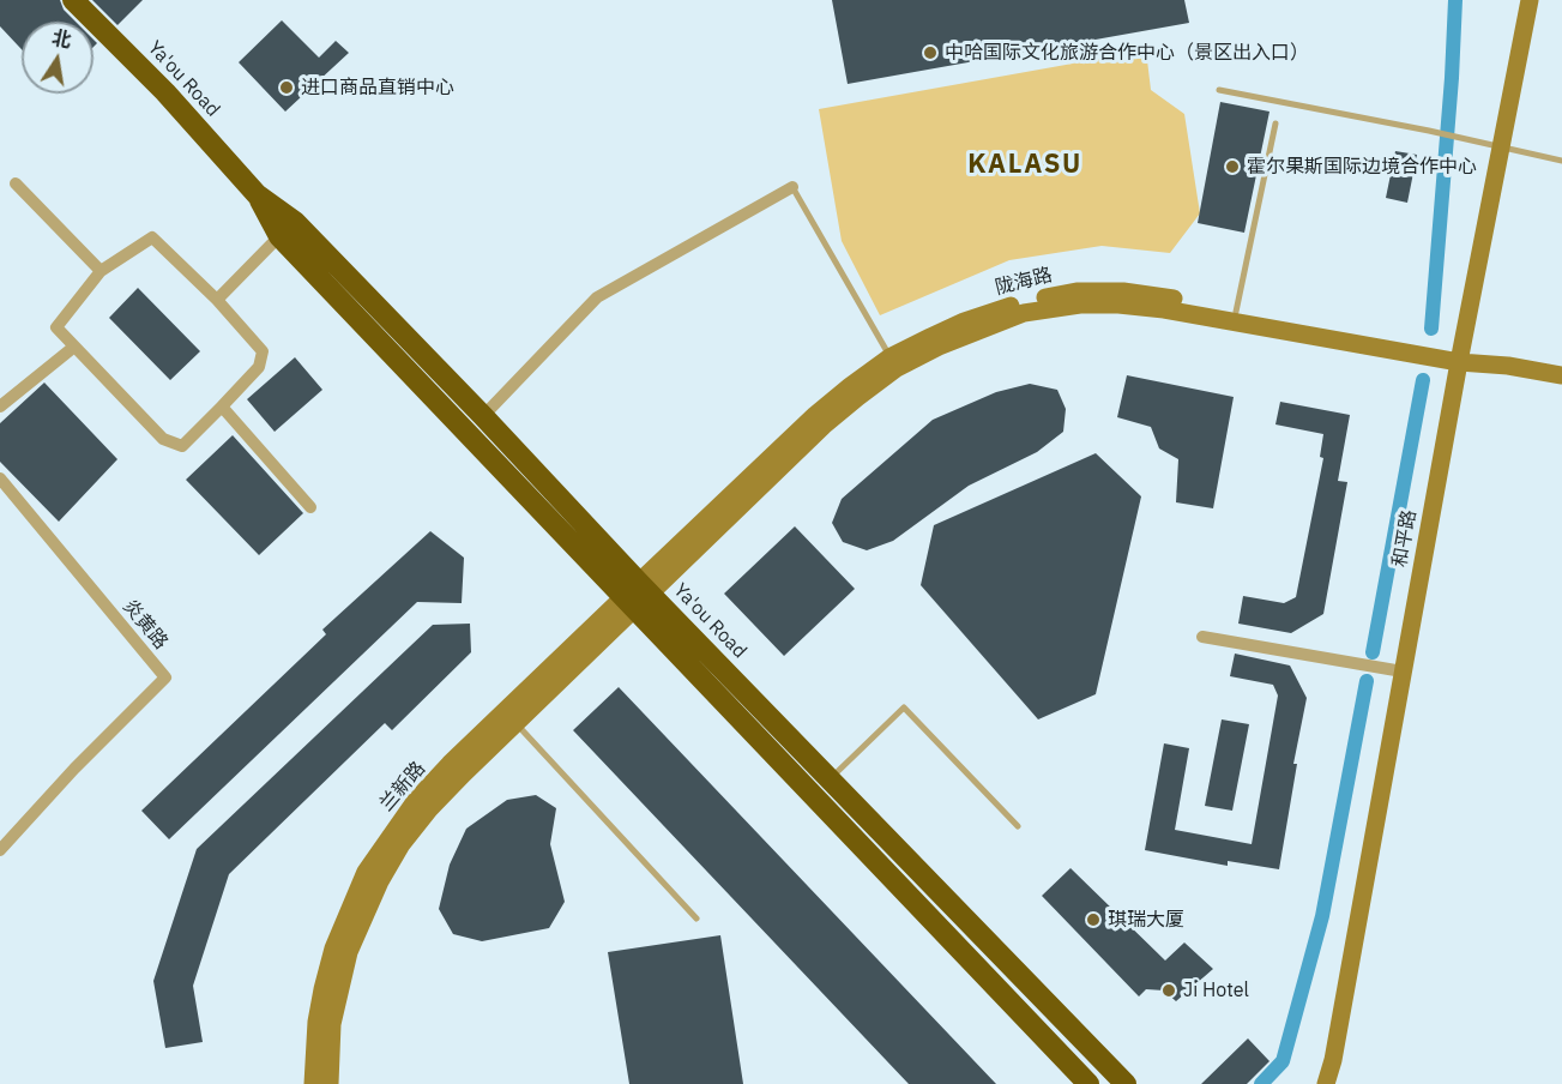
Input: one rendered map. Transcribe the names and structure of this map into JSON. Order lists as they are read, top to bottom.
{
  "streets": {
    "highway": ["Ya'ou Road"],
    "street": [
      "陇海路",
      "和平路",
      "炎黄路",
      "兰新路"
    ]
  },
  "crossings": [
    ["Ya'ou Road", "陇海路"],
    ["Ya'ou Road", "兰新路"],
    ["陇海路", "和平路"],
    ["陇海路", "兰新路"]
  ],
  "districts": ["KALASU"],
  "places": [
    "中哈国际文化旅游合作中心（景区出入口）",
    "进口商品直销中心",
    "霍尔果斯国际边境合作中心",
    "琪瑞大厦",
    "Ji Hotel"
  ],
  "north": "top"
}
